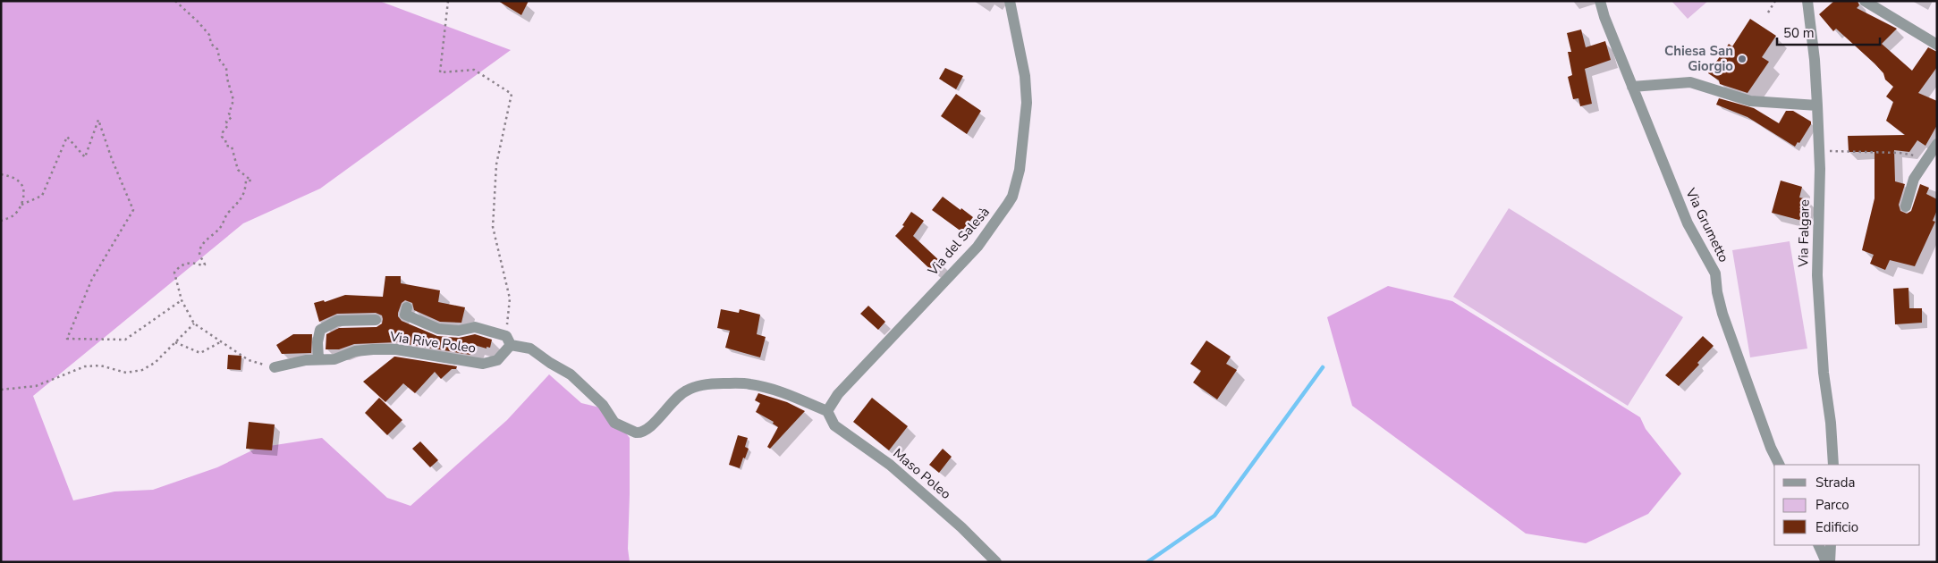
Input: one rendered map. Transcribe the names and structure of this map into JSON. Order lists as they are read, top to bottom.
{
  "streets": {
    "street": [
      "Via Grumetto",
      "Via Falgare",
      "Via del Salesà",
      "Via Rive Poleo",
      "Maso Poleo"
    ]
  },
  "crossings": [
    ["Via del Salesà", "Via Rive Poleo"],
    ["Via del Salesà", "Maso Poleo"],
    ["Via Rive Poleo", "Maso Poleo"]
  ],
  "places": ["Chiesa San Giorgio"],
  "legend": ["Strada", "Parco", "Edificio"],
  "scale_bar": "50 m"
}
